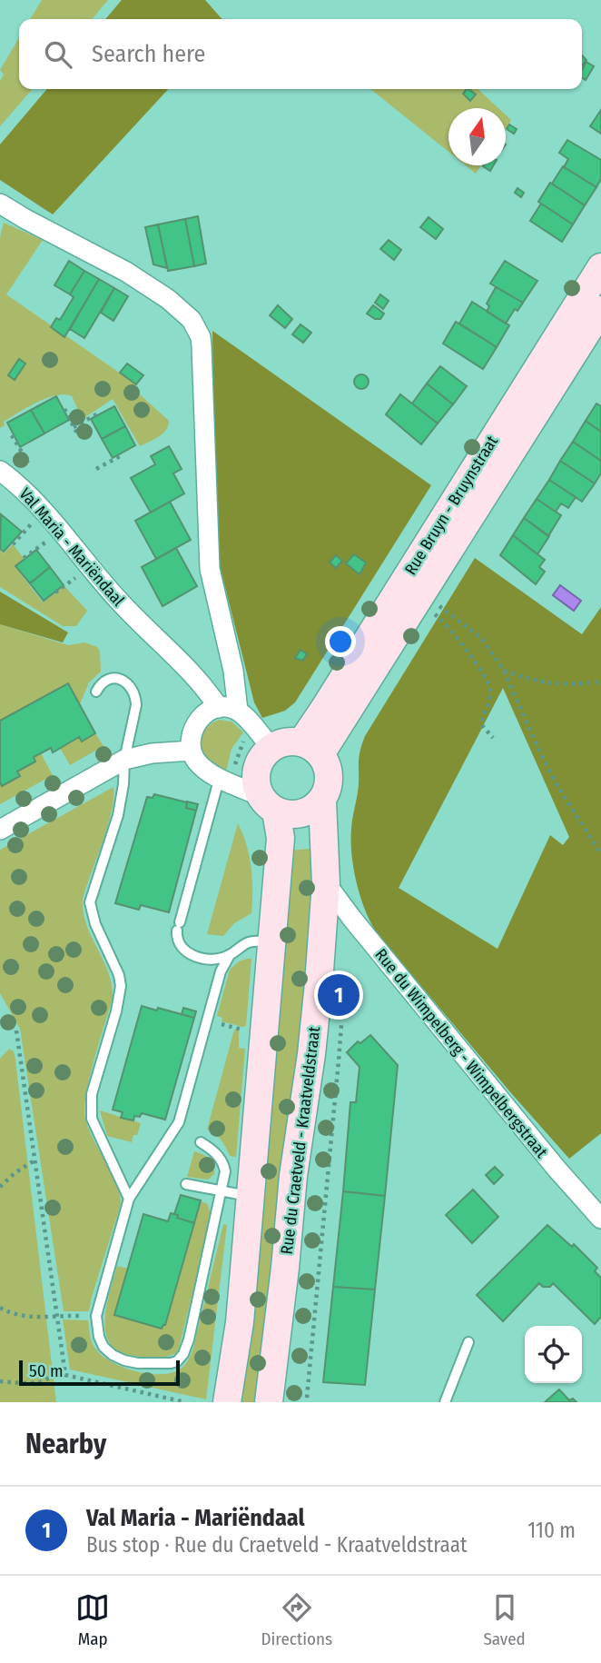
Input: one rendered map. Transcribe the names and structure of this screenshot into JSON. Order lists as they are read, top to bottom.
{
  "streets": {
    "street": [
      "Rue Bruyn - Bruynstraat",
      "Val Maria - Mariëndaal",
      "Rue du Wimpelberg - Wimpelbergstraat",
      "Rue du Craetveld - Kraatveldstraat"
    ]
  },
  "crossings": [
    ["Rue Bruyn - Bruynstraat", "Val Maria - Mariëndaal"],
    ["Rue Bruyn - Bruynstraat", "Rue du Craetveld - Kraatveldstraat"],
    ["Val Maria - Mariëndaal", "Rue du Craetveld - Kraatveldstraat"],
    ["Rue du Wimpelberg - Wimpelbergstraat", "Rue du Craetveld - Kraatveldstraat"]
  ],
  "scale_bar": "50 m",
  "north": "top",
  "page": {
    "search": "Search here",
    "pins": "1",
    "scale": "50 m",
    "heading": "Nearby",
    "list": [
      {
        "mark": "1",
        "name": "Val Maria - Mariëndaal",
        "note": "Bus stop · Rue du Craetveld - Kraatveldstraat",
        "value": "110 m"
      }
    ],
    "nav": ["Map", "Directions", "Saved"]
  }
}
